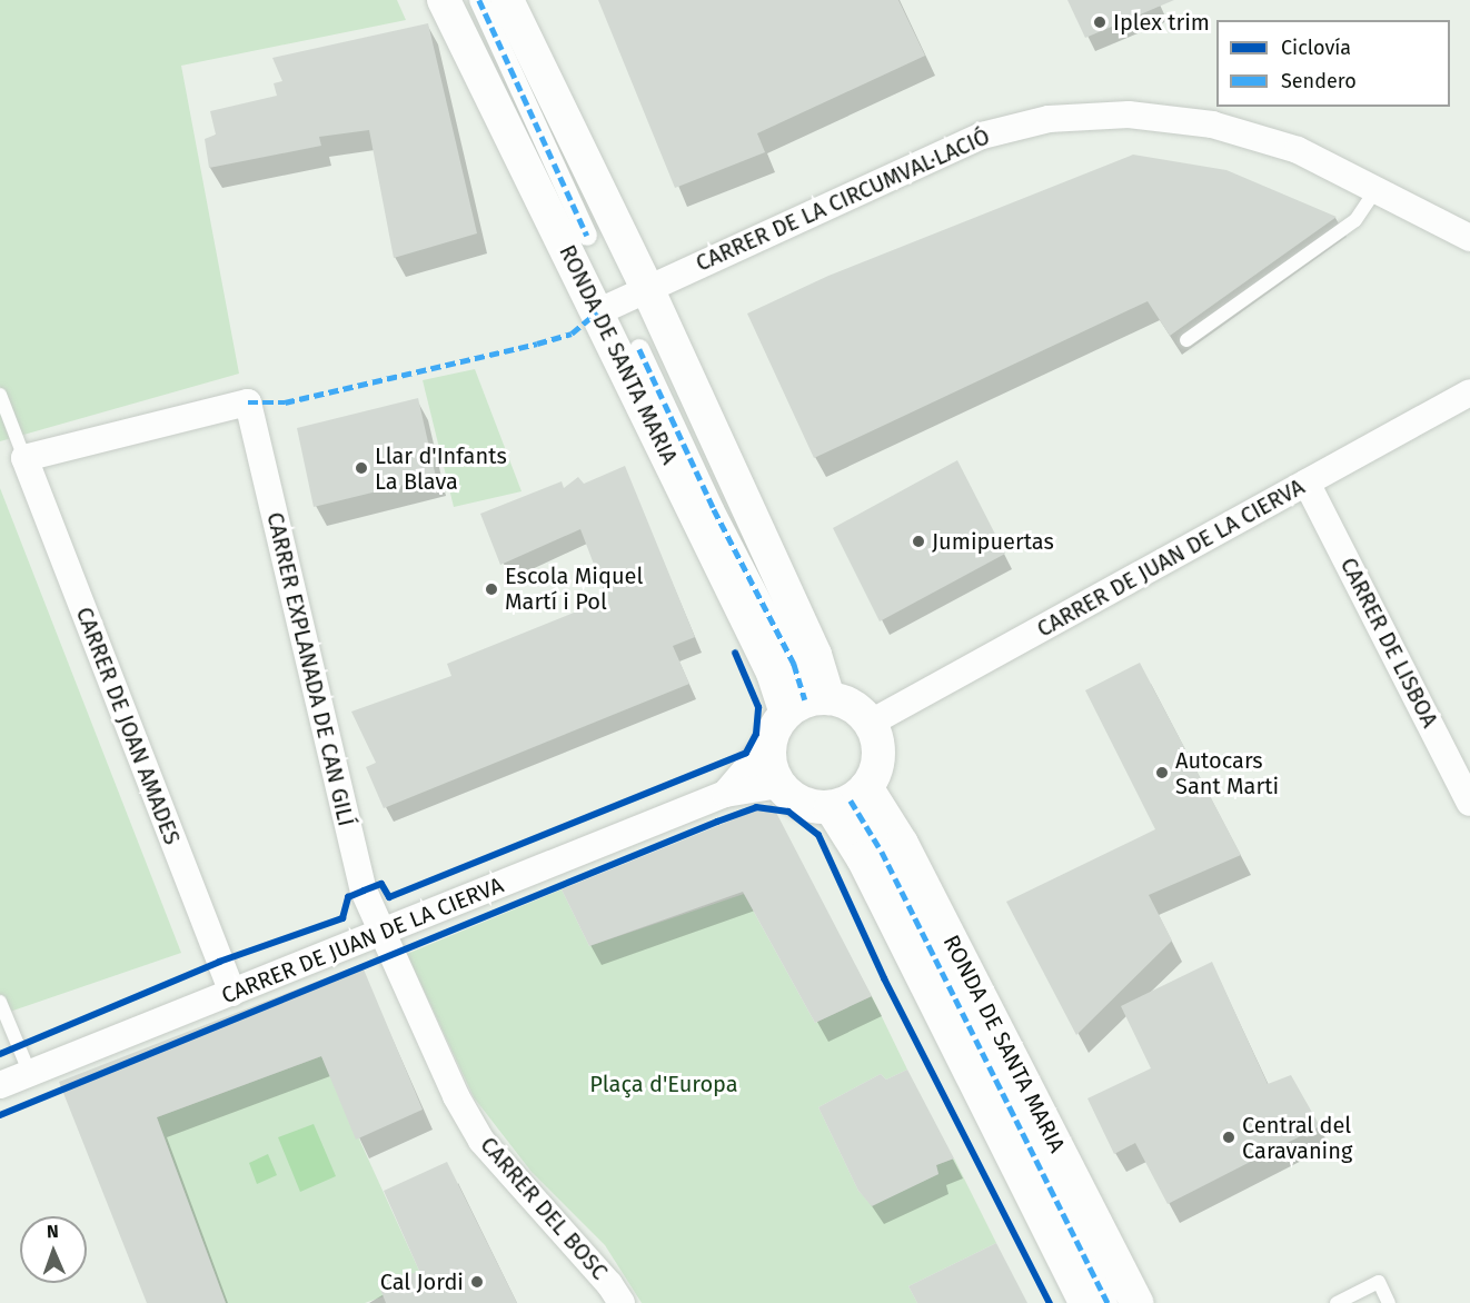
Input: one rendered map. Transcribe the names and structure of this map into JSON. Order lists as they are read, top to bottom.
{
  "streets": {
    "street": [
      "CARRER DE LA CIRCUMVAL·LACIÓ",
      "RONDA DE SANTA MARIA",
      "CARRER DE JUAN DE LA CIERVA",
      "CARRER DE LISBOA",
      "CARRER EXPLANADA DE CAN GILÍ",
      "CARRER DE JOAN AMADES",
      "CARRER DEL BOSC"
    ]
  },
  "crossings": [
    ["CARRER DE LA CIRCUMVAL·LACIÓ", "RONDA DE SANTA MARIA"],
    ["RONDA DE SANTA MARIA", "CARRER DE JUAN DE LA CIERVA"],
    ["CARRER DE JUAN DE LA CIERVA", "CARRER DE LISBOA"],
    ["CARRER DE JUAN DE LA CIERVA", "CARRER EXPLANADA DE CAN GILÍ"],
    ["CARRER DE JUAN DE LA CIERVA", "CARRER DE JOAN AMADES"],
    ["CARRER DE JUAN DE LA CIERVA", "CARRER DEL BOSC"],
    ["CARRER EXPLANADA DE CAN GILÍ", "CARRER DE JOAN AMADES"],
    ["CARRER EXPLANADA DE CAN GILÍ", "CARRER DEL BOSC"]
  ],
  "parks": ["Plaça d'Europa"],
  "places": [
    "Iplex trim",
    "Llar d'Infants La Blava",
    "Jumipuertas",
    "Escola Miquel Martí i Pol",
    "Autocars Sant Marti",
    "Central del Caravaning",
    "Cal Jordi"
  ],
  "legend": ["Ciclovía", "Sendero"],
  "north": "top"
}
